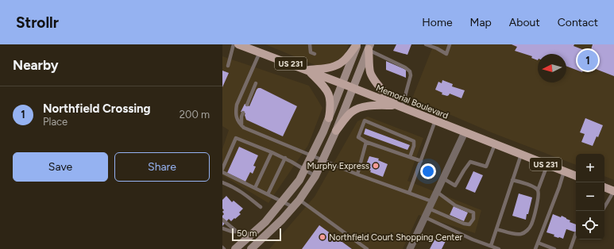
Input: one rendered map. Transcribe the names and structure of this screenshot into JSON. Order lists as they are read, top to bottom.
{
  "streets": {
    "main road": ["US 231", "Memorial Boulevard"]
  },
  "places": ["Murphy Express", "Northfield Court Shopping Center"],
  "scale_bar": "50 m",
  "north": "left",
  "page": {
    "header": "Strollr",
    "nav": [
      "Home",
      "Map",
      "About",
      "Contact"
    ],
    "heading": "Nearby",
    "pins": "1",
    "list": [
      {
        "mark": "1",
        "name": "Northfield Crossing",
        "note": "Place",
        "value": "200 m"
      }
    ],
    "buttons": ["Save", "Share"],
    "map_buttons": ["+", "−"],
    "scale": "50 m"
  }
}
